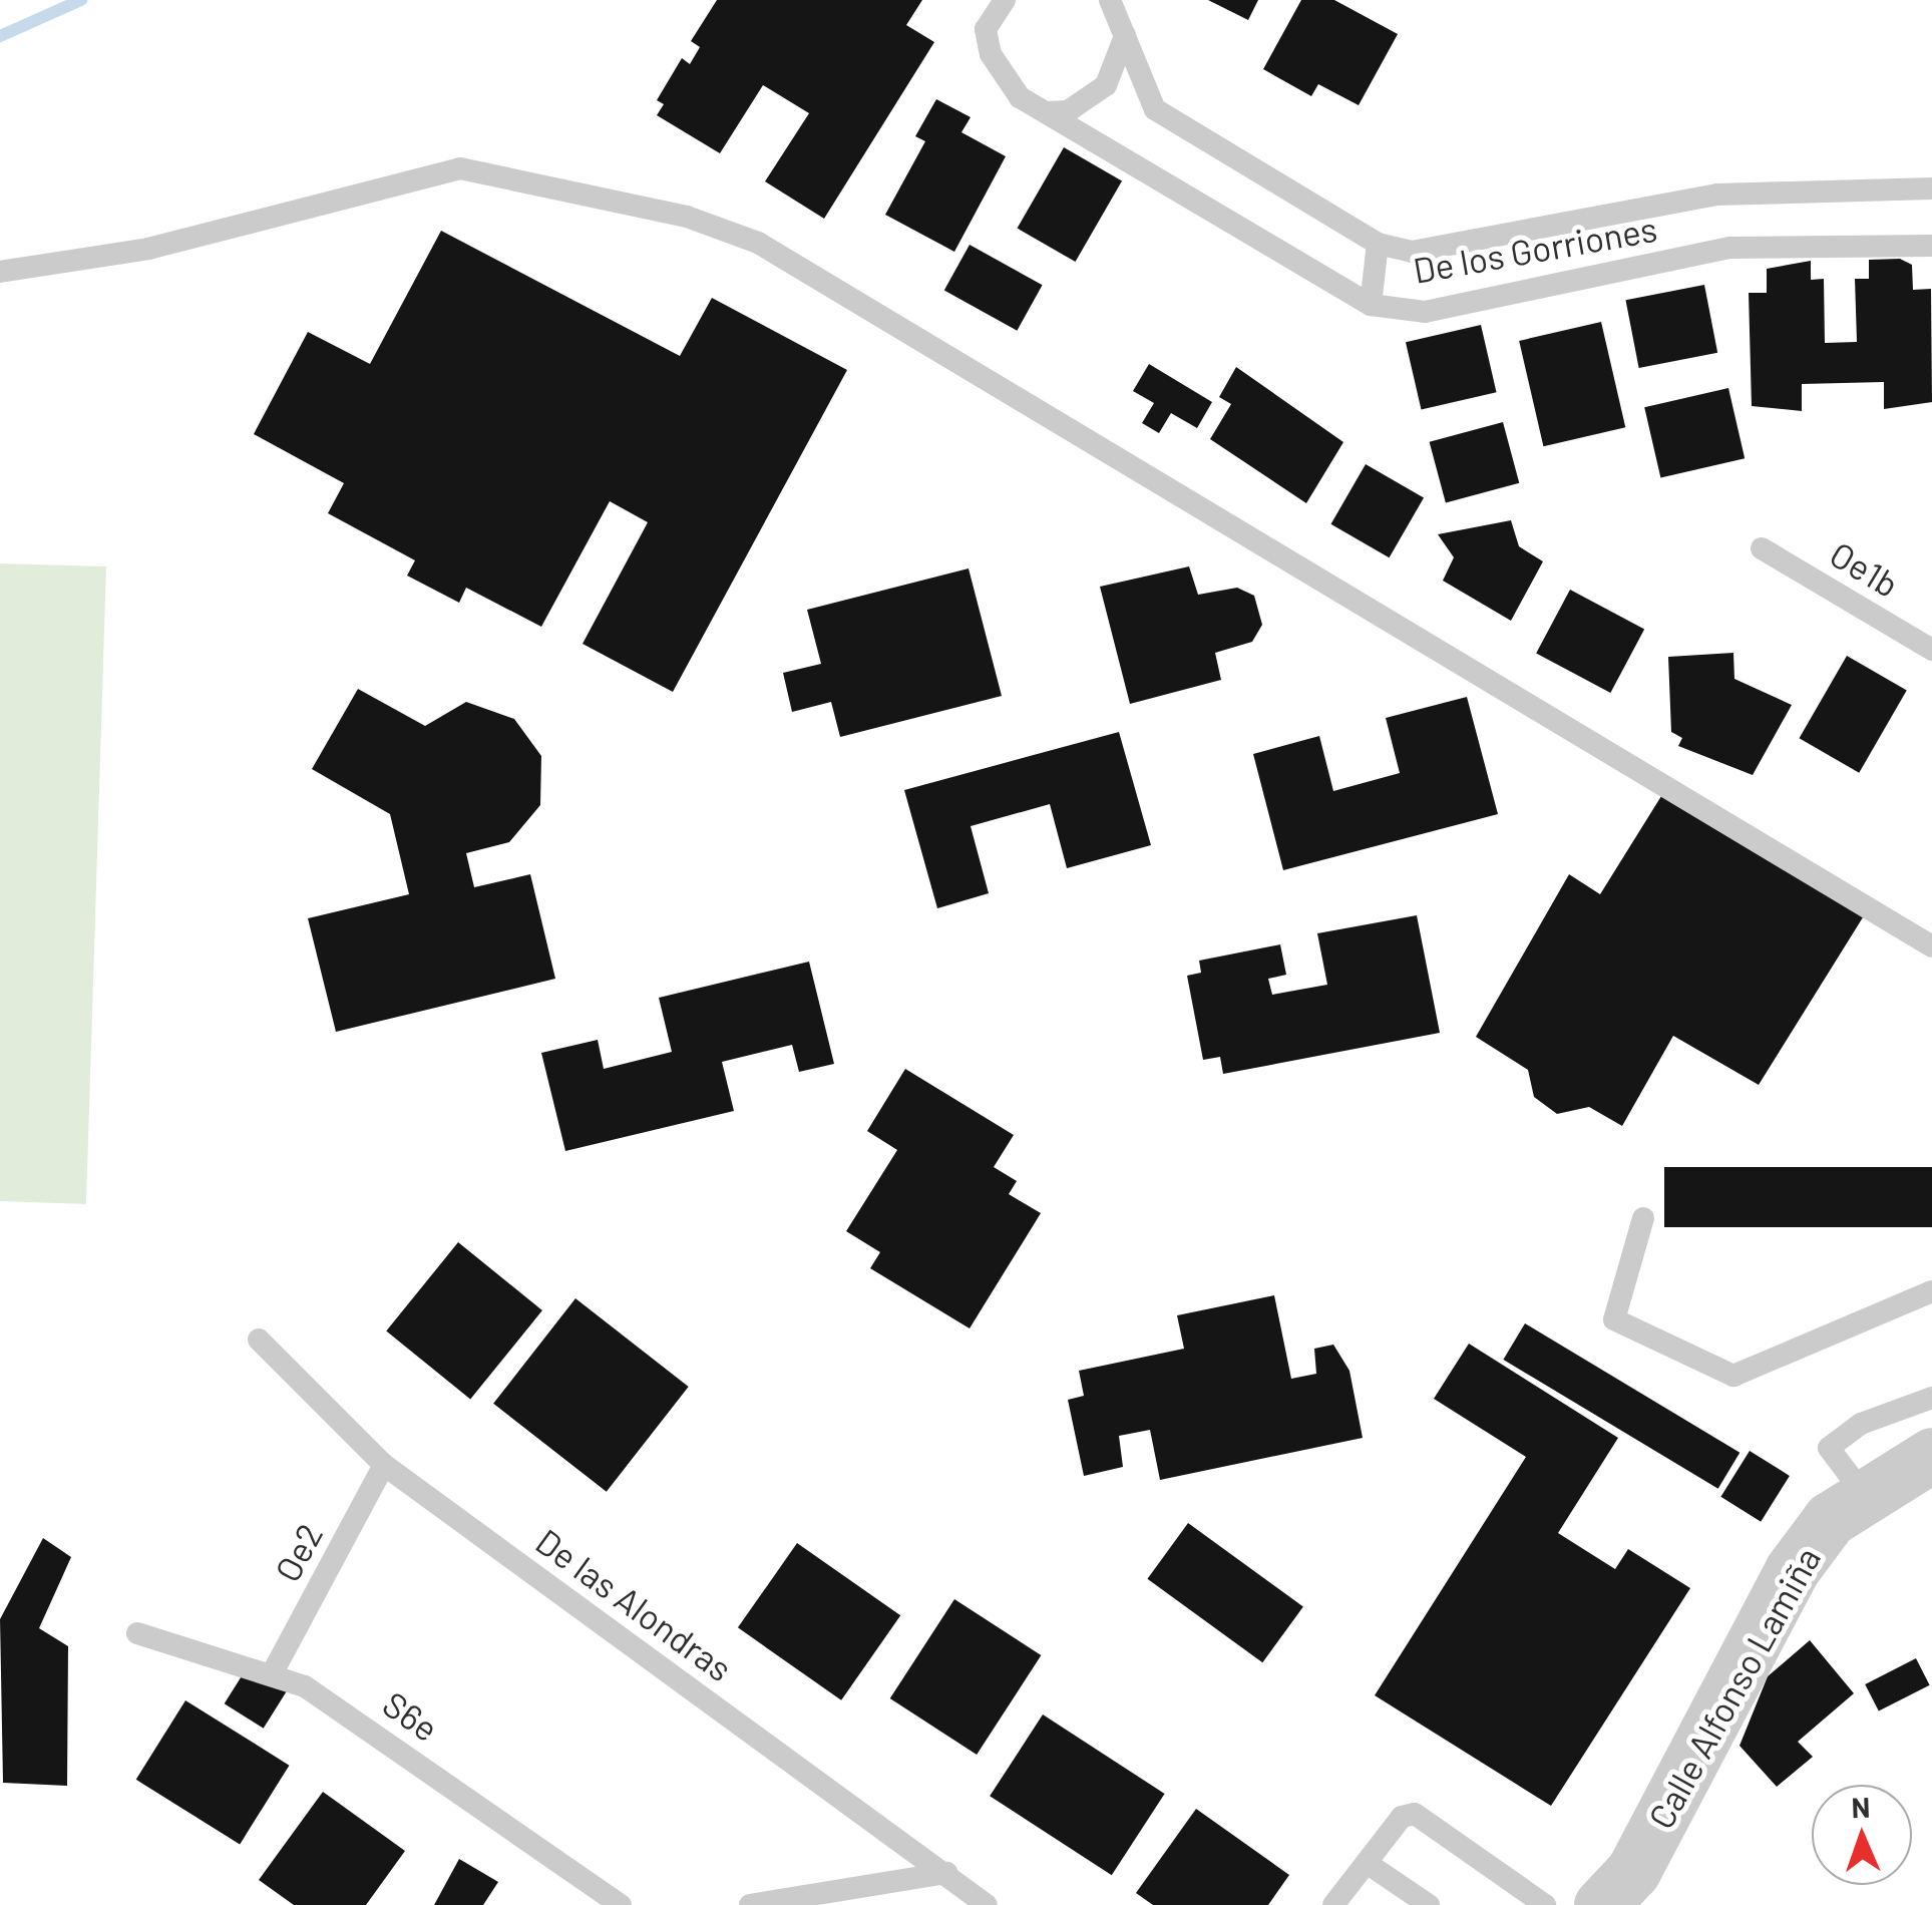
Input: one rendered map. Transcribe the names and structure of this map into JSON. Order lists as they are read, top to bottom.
{
  "streets": {
    "street": ["Calle Alfonso Lamiña"],
    "lane": [
      "De los Gorriones",
      "Oe1b",
      "Oe2",
      "De las Alondras",
      "S6e"
    ]
  },
  "crossings": [
    ["Oe2", "De las Alondras"],
    ["Oe2", "S6e"]
  ],
  "north": "top"
}
